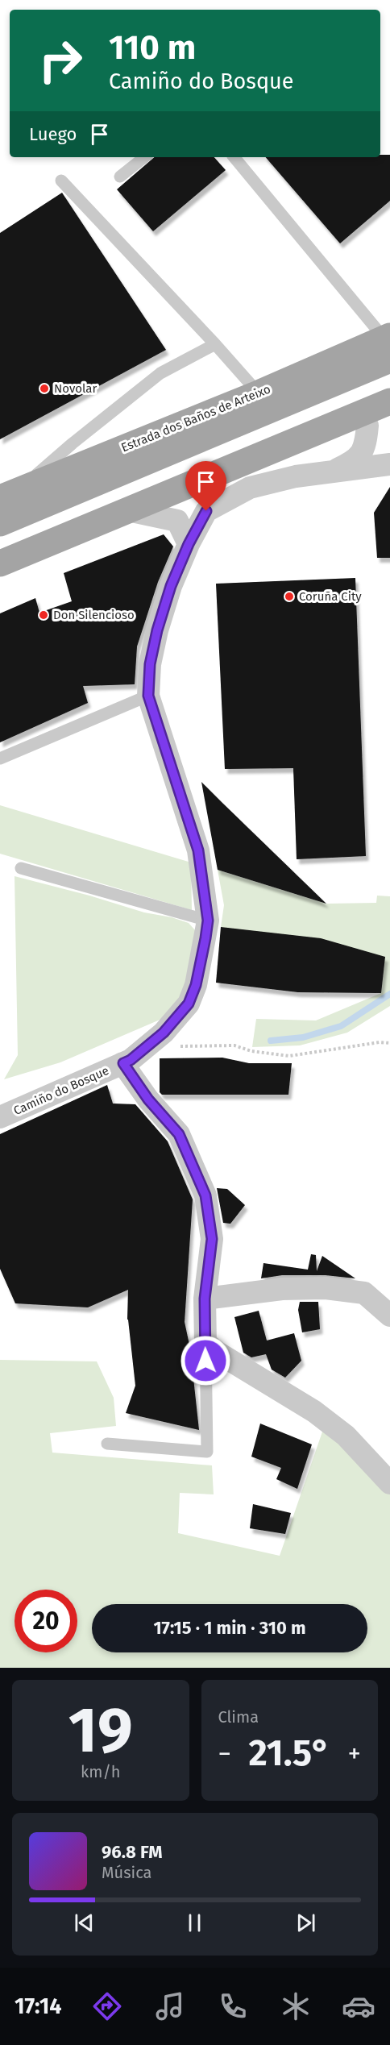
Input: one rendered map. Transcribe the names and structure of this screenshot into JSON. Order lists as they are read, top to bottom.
{
  "streets": {
    "main road": ["Estrada dos Baños de Arteixo"],
    "street": ["Camiño do Bosque"]
  },
  "places": ["Novolar", "Coruña City", "Don Silencioso"],
  "page": {
    "turn": ["110 m", "Camiño do Bosque"],
    "then": "Luego",
    "limit": "20",
    "trip": "17:15 · 1 min · 310 m",
    "tile": [
      ["19", "km/h"],
      "Clima"
    ],
    "heat": ["−", "21.5°", "+"],
    "song": ["96.8 FM", "Música"],
    "tabs": "17:14"
  }
}
